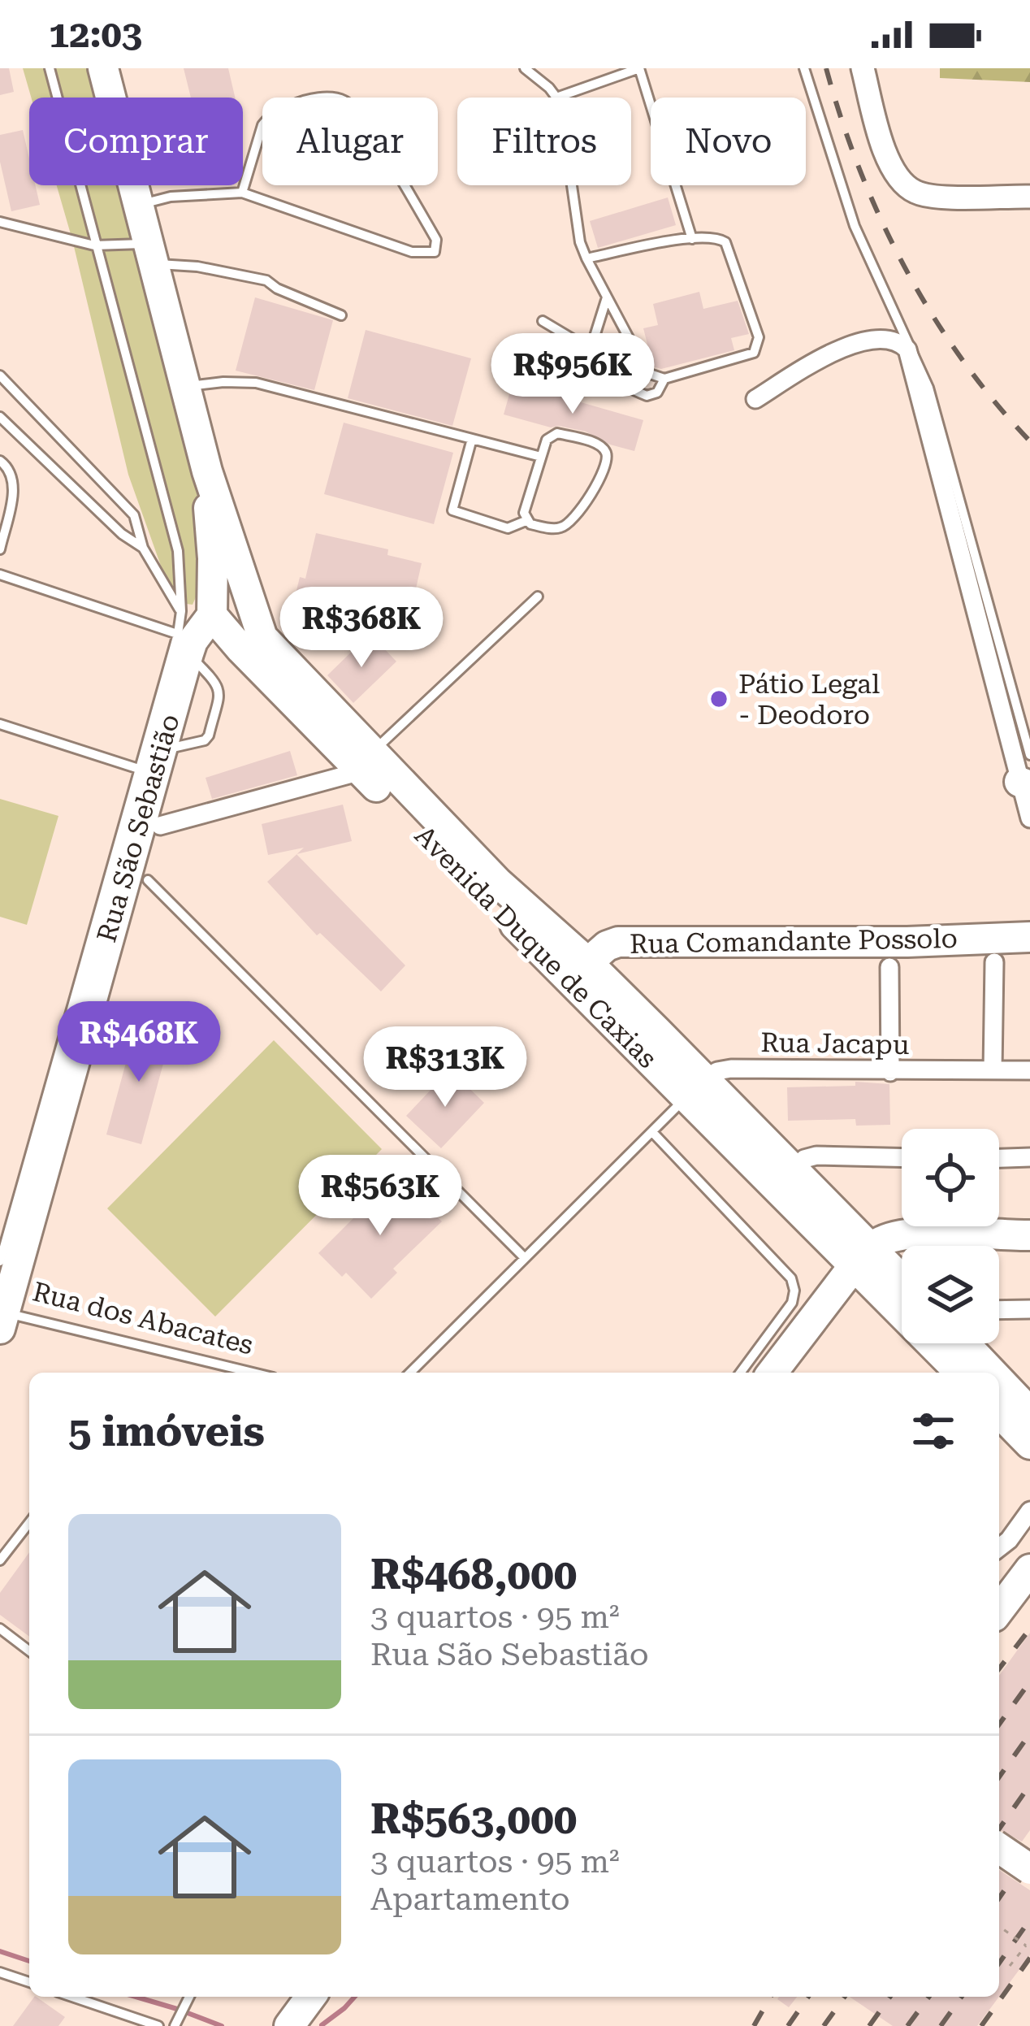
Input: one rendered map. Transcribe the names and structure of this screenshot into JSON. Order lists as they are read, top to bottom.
{
  "streets": {
    "main road": ["Rua São Sebastião", "Rua Comandante Possolo", "Avenida Duque de Caxias"],
    "street": ["Rua Jacapu"],
    "lane": ["Rua dos Abacates"]
  },
  "crossings": [
    ["Rua São Sebastião", "Avenida Duque de Caxias"],
    ["Rua São Sebastião", "Rua dos Abacates"],
    ["Rua Comandante Possolo", "Avenida Duque de Caxias"],
    ["Avenida Duque de Caxias", "Rua Jacapu"]
  ],
  "places": ["Pátio Legal - Deodoro"],
  "page": {
    "status": "12:03",
    "chip": [
      "Comprar",
      "Alugar",
      "Filtros",
      "Novo"
    ],
    "price": [
      "R$956K",
      "R$368K",
      "R$468K",
      "R$313K",
      "R$563K"
    ],
    "heading": "5 imóveis",
    "list": [
      {
        "name": "R$468,000",
        "note": "3 quartos · 95 m² · Rua São Sebastião"
      },
      {
        "name": "R$563,000",
        "note": "3 quartos · 95 m² · Apartamento"
      }
    ]
  }
}
